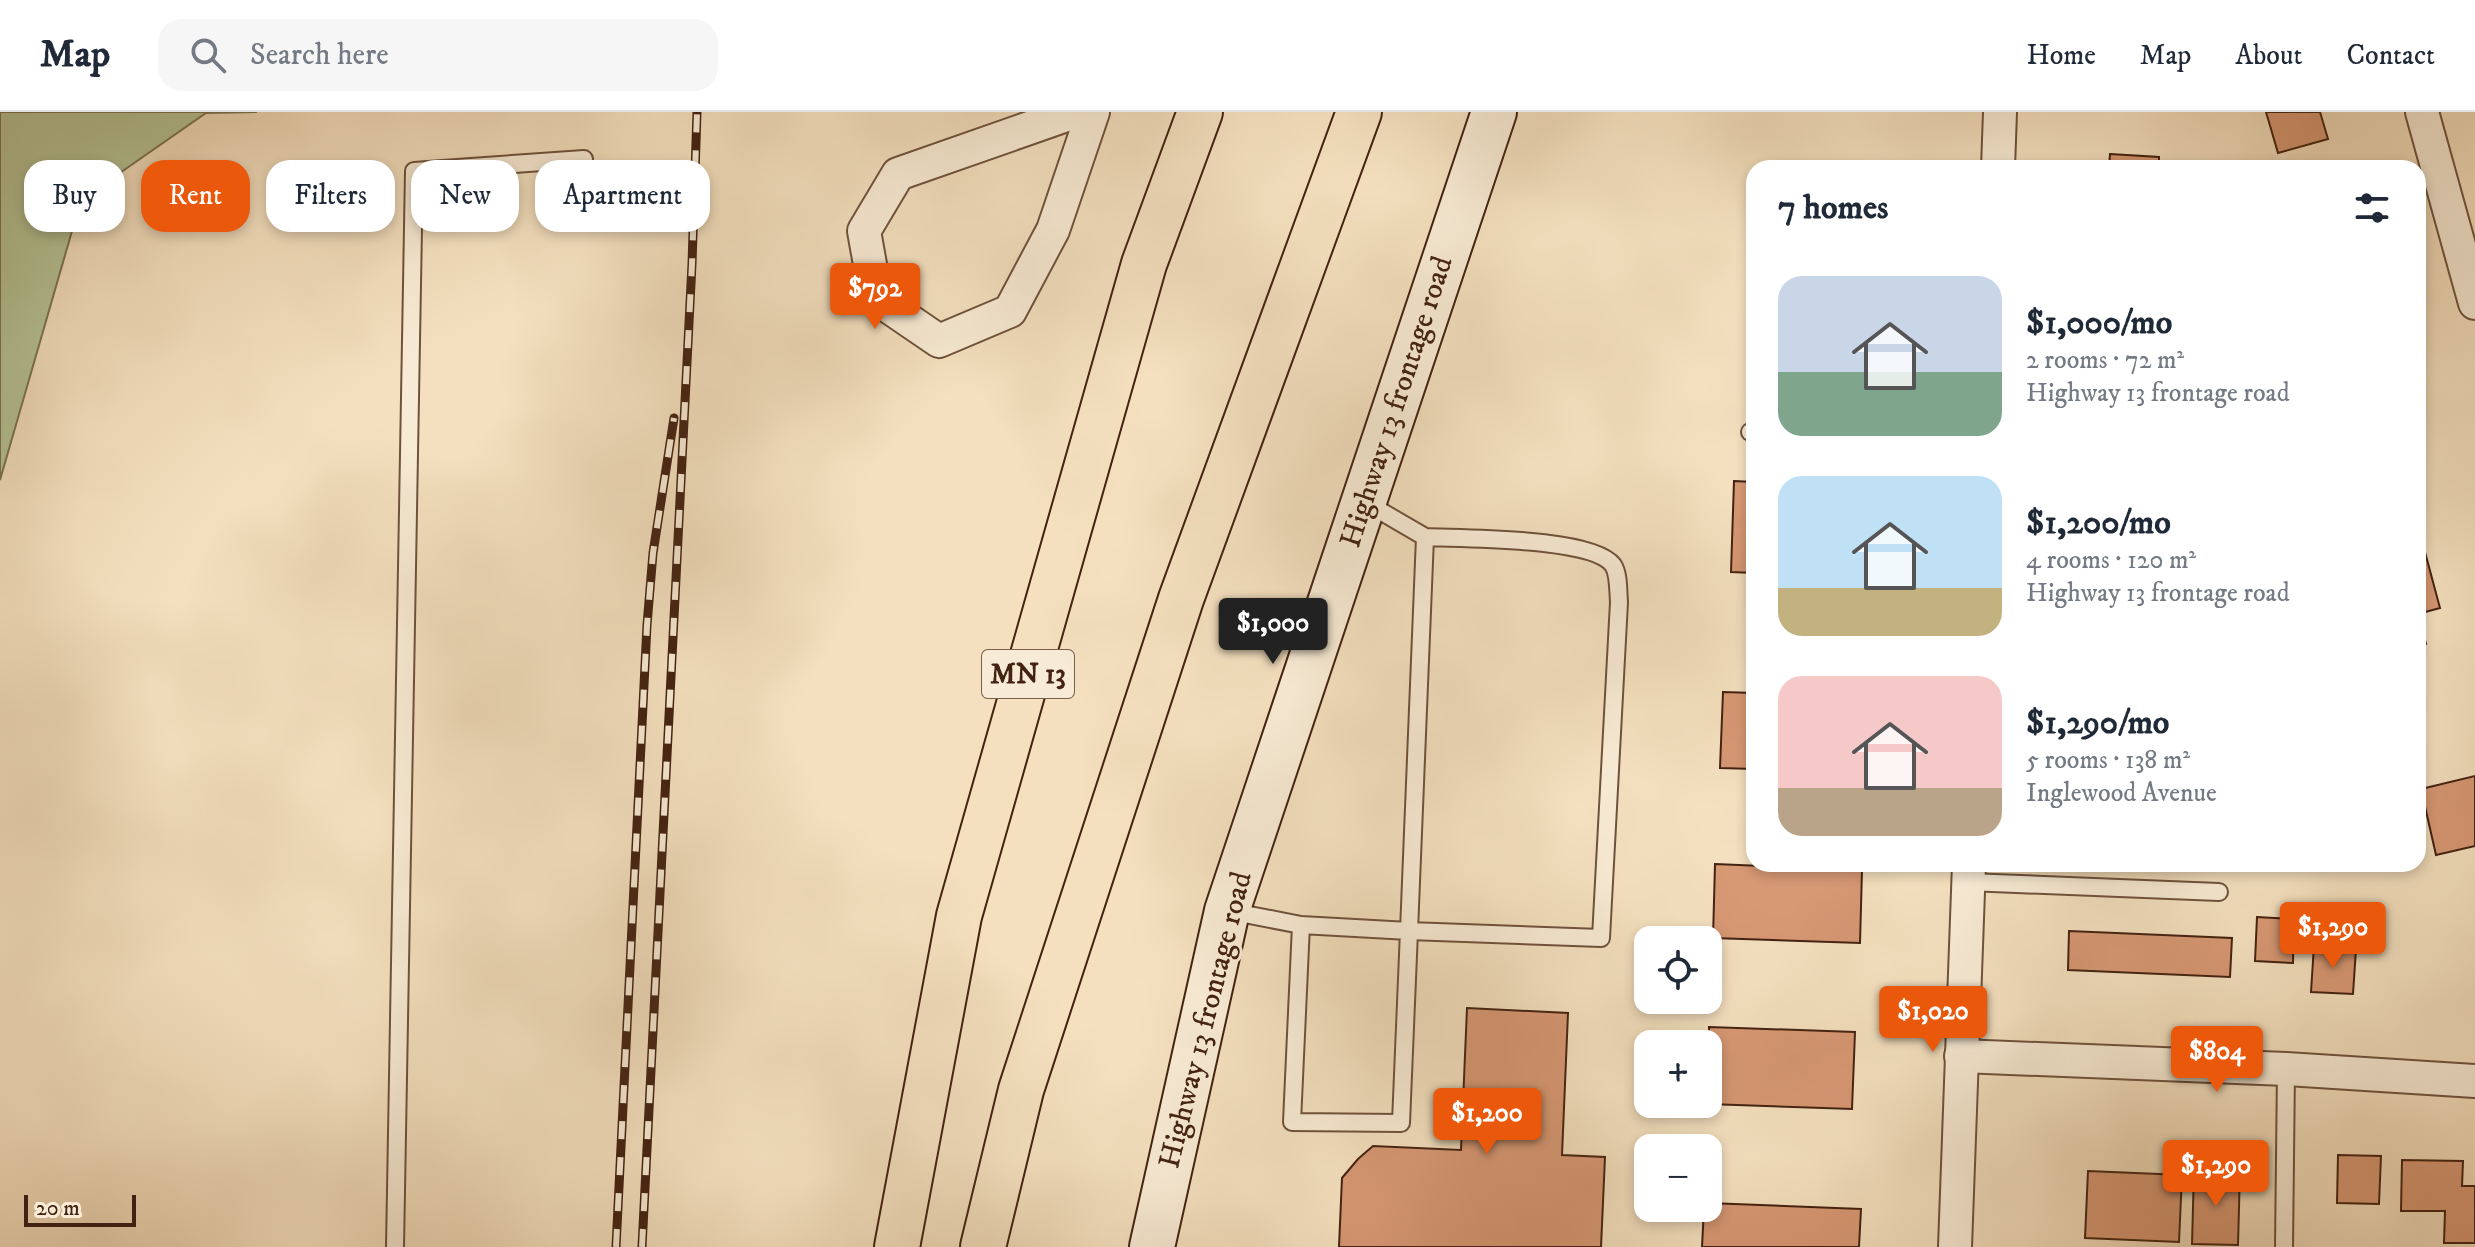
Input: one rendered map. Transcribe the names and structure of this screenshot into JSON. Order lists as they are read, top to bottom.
{
  "streets": {
    "highway": ["MN 13"],
    "street": ["Highway 13 frontage road"]
  },
  "scale_bar": "20 m",
  "page": {
    "header": "Map",
    "search": "Search here",
    "nav": [
      "Home",
      "Map",
      "About",
      "Contact"
    ],
    "chip": [
      "Buy",
      "Rent",
      "Filters",
      "New",
      "Apartment"
    ],
    "heading": "7 homes",
    "list": [
      {
        "name": "$1,000/mo",
        "note": "2 rooms · 72 m² · Highway 13 frontage road"
      },
      {
        "name": "$1,200/mo",
        "note": "4 rooms · 120 m² · Highway 13 frontage road"
      },
      {
        "name": "$1,290/mo",
        "note": "5 rooms · 138 m² · Inglewood Avenue"
      }
    ],
    "price": [
      "$792",
      "$1,000",
      "$1,290",
      "$1,020",
      "$804",
      "$1,200",
      "$1,290"
    ],
    "map_buttons": ["+", "−"],
    "scale": "20 m"
  }
}
